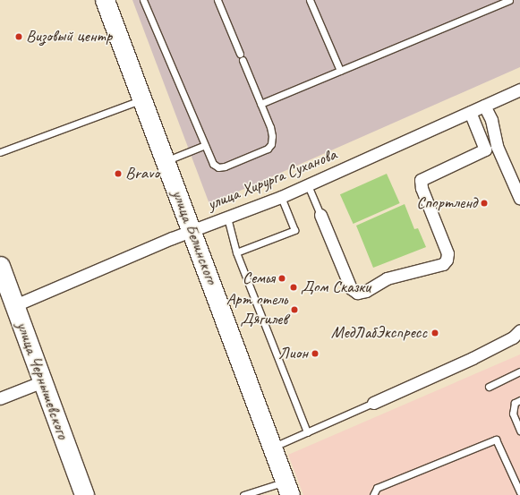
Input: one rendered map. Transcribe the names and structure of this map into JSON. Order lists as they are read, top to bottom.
{
  "streets": {
    "main road": ["улица Белинского", "улица Чернышевского"],
    "street": ["улица Хирурга Суханова"]
  },
  "crossings": [
    ["улица Хирурга Суханова", "улица Белинского"],
    ["улица Хирурга Суханова", "улица Чернышевского"]
  ],
  "places": [
    "Визовый центр",
    "Bravo",
    "Спортленд",
    "Семья",
    "Дом Сказки",
    "Арт отель Дягилев",
    "МедЛабЭкспресс",
    "Лион"
  ]
}
